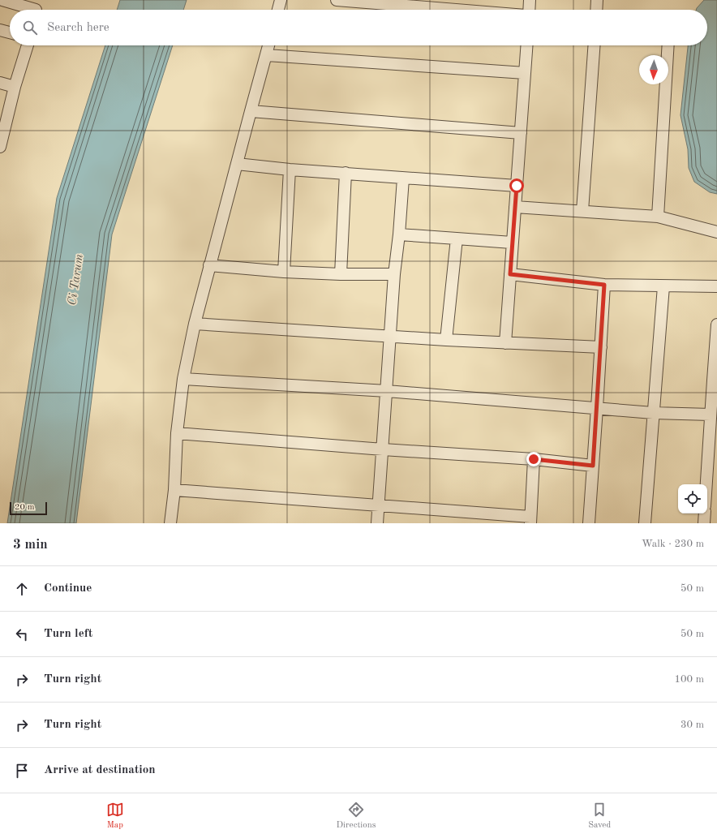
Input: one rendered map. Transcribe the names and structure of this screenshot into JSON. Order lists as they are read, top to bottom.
{
  "water": ["Ci Tarum"],
  "scale_bar": "20 m",
  "north": "bottom",
  "page": {
    "search": "Search here",
    "scale": "20 m",
    "heading": ["3 min", "Walk · 230 m"],
    "list": [
      ["Continue", "50 m"],
      ["Turn left", "50 m"],
      ["Turn right", "100 m"],
      ["Turn right", "30 m"],
      "Arrive at destination"
    ],
    "nav": ["Map", "Directions", "Saved"]
  }
}
